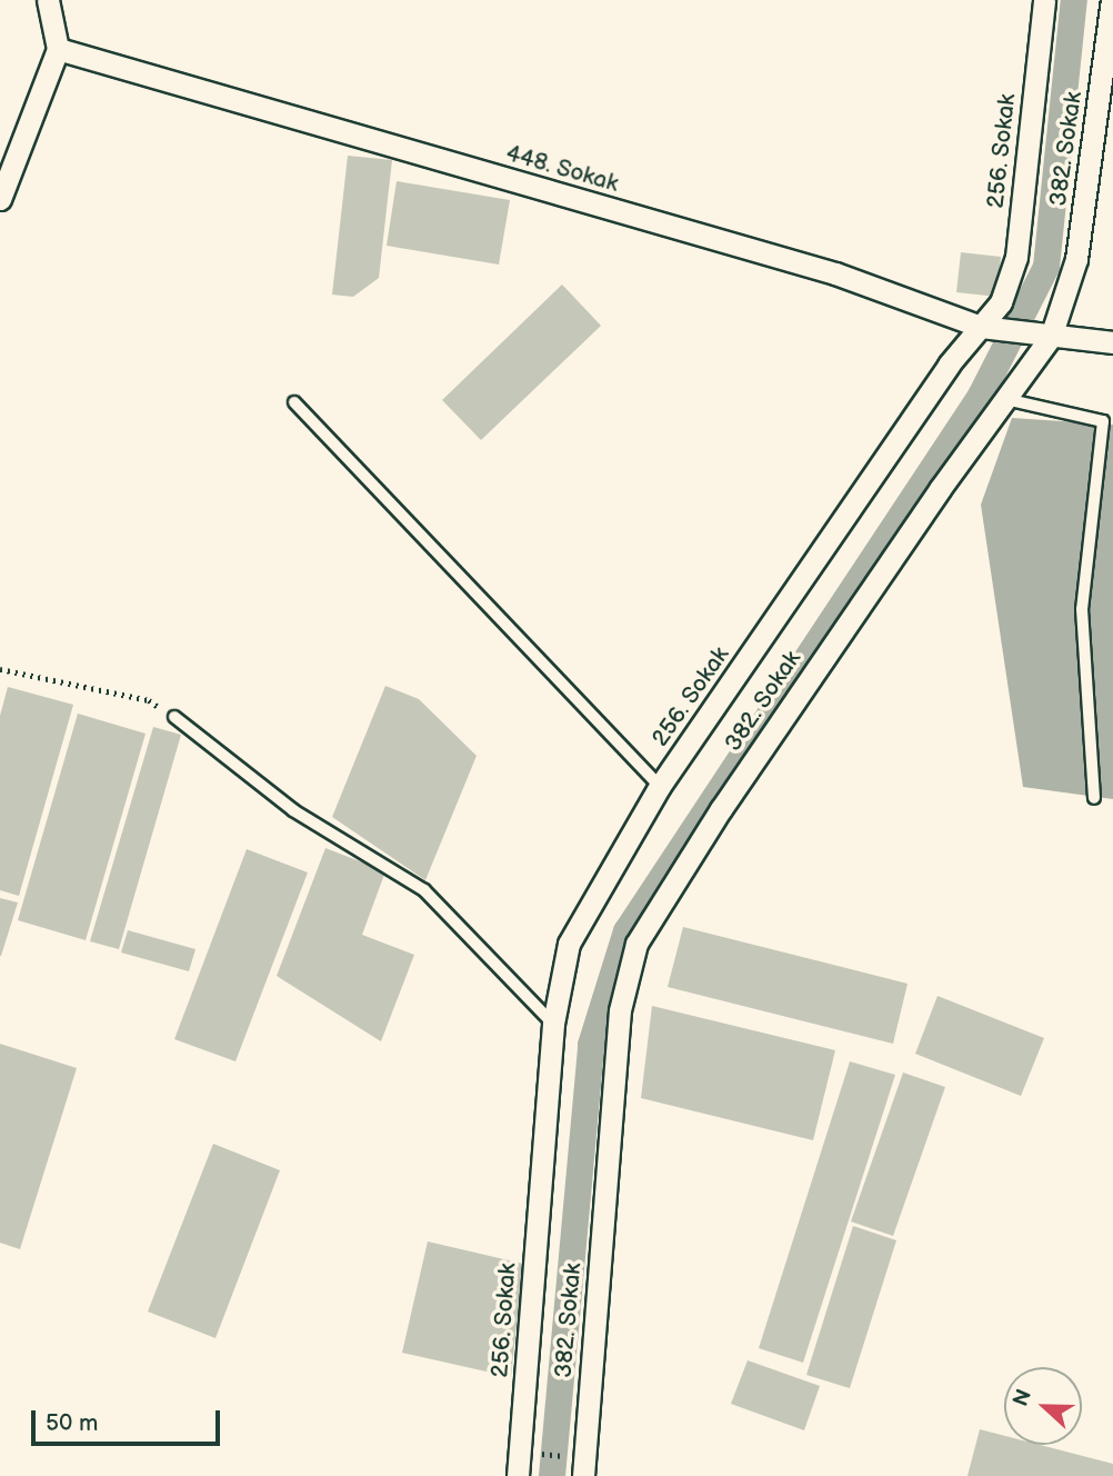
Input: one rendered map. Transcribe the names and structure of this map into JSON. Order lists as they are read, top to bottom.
{
  "streets": {
    "street": ["382. Sokak", "256. Sokak", "448. Sokak"]
  },
  "crossings": [
    ["382. Sokak", "448. Sokak"],
    ["256. Sokak", "448. Sokak"]
  ],
  "scale_bar": "50 m",
  "north": "left"
}
